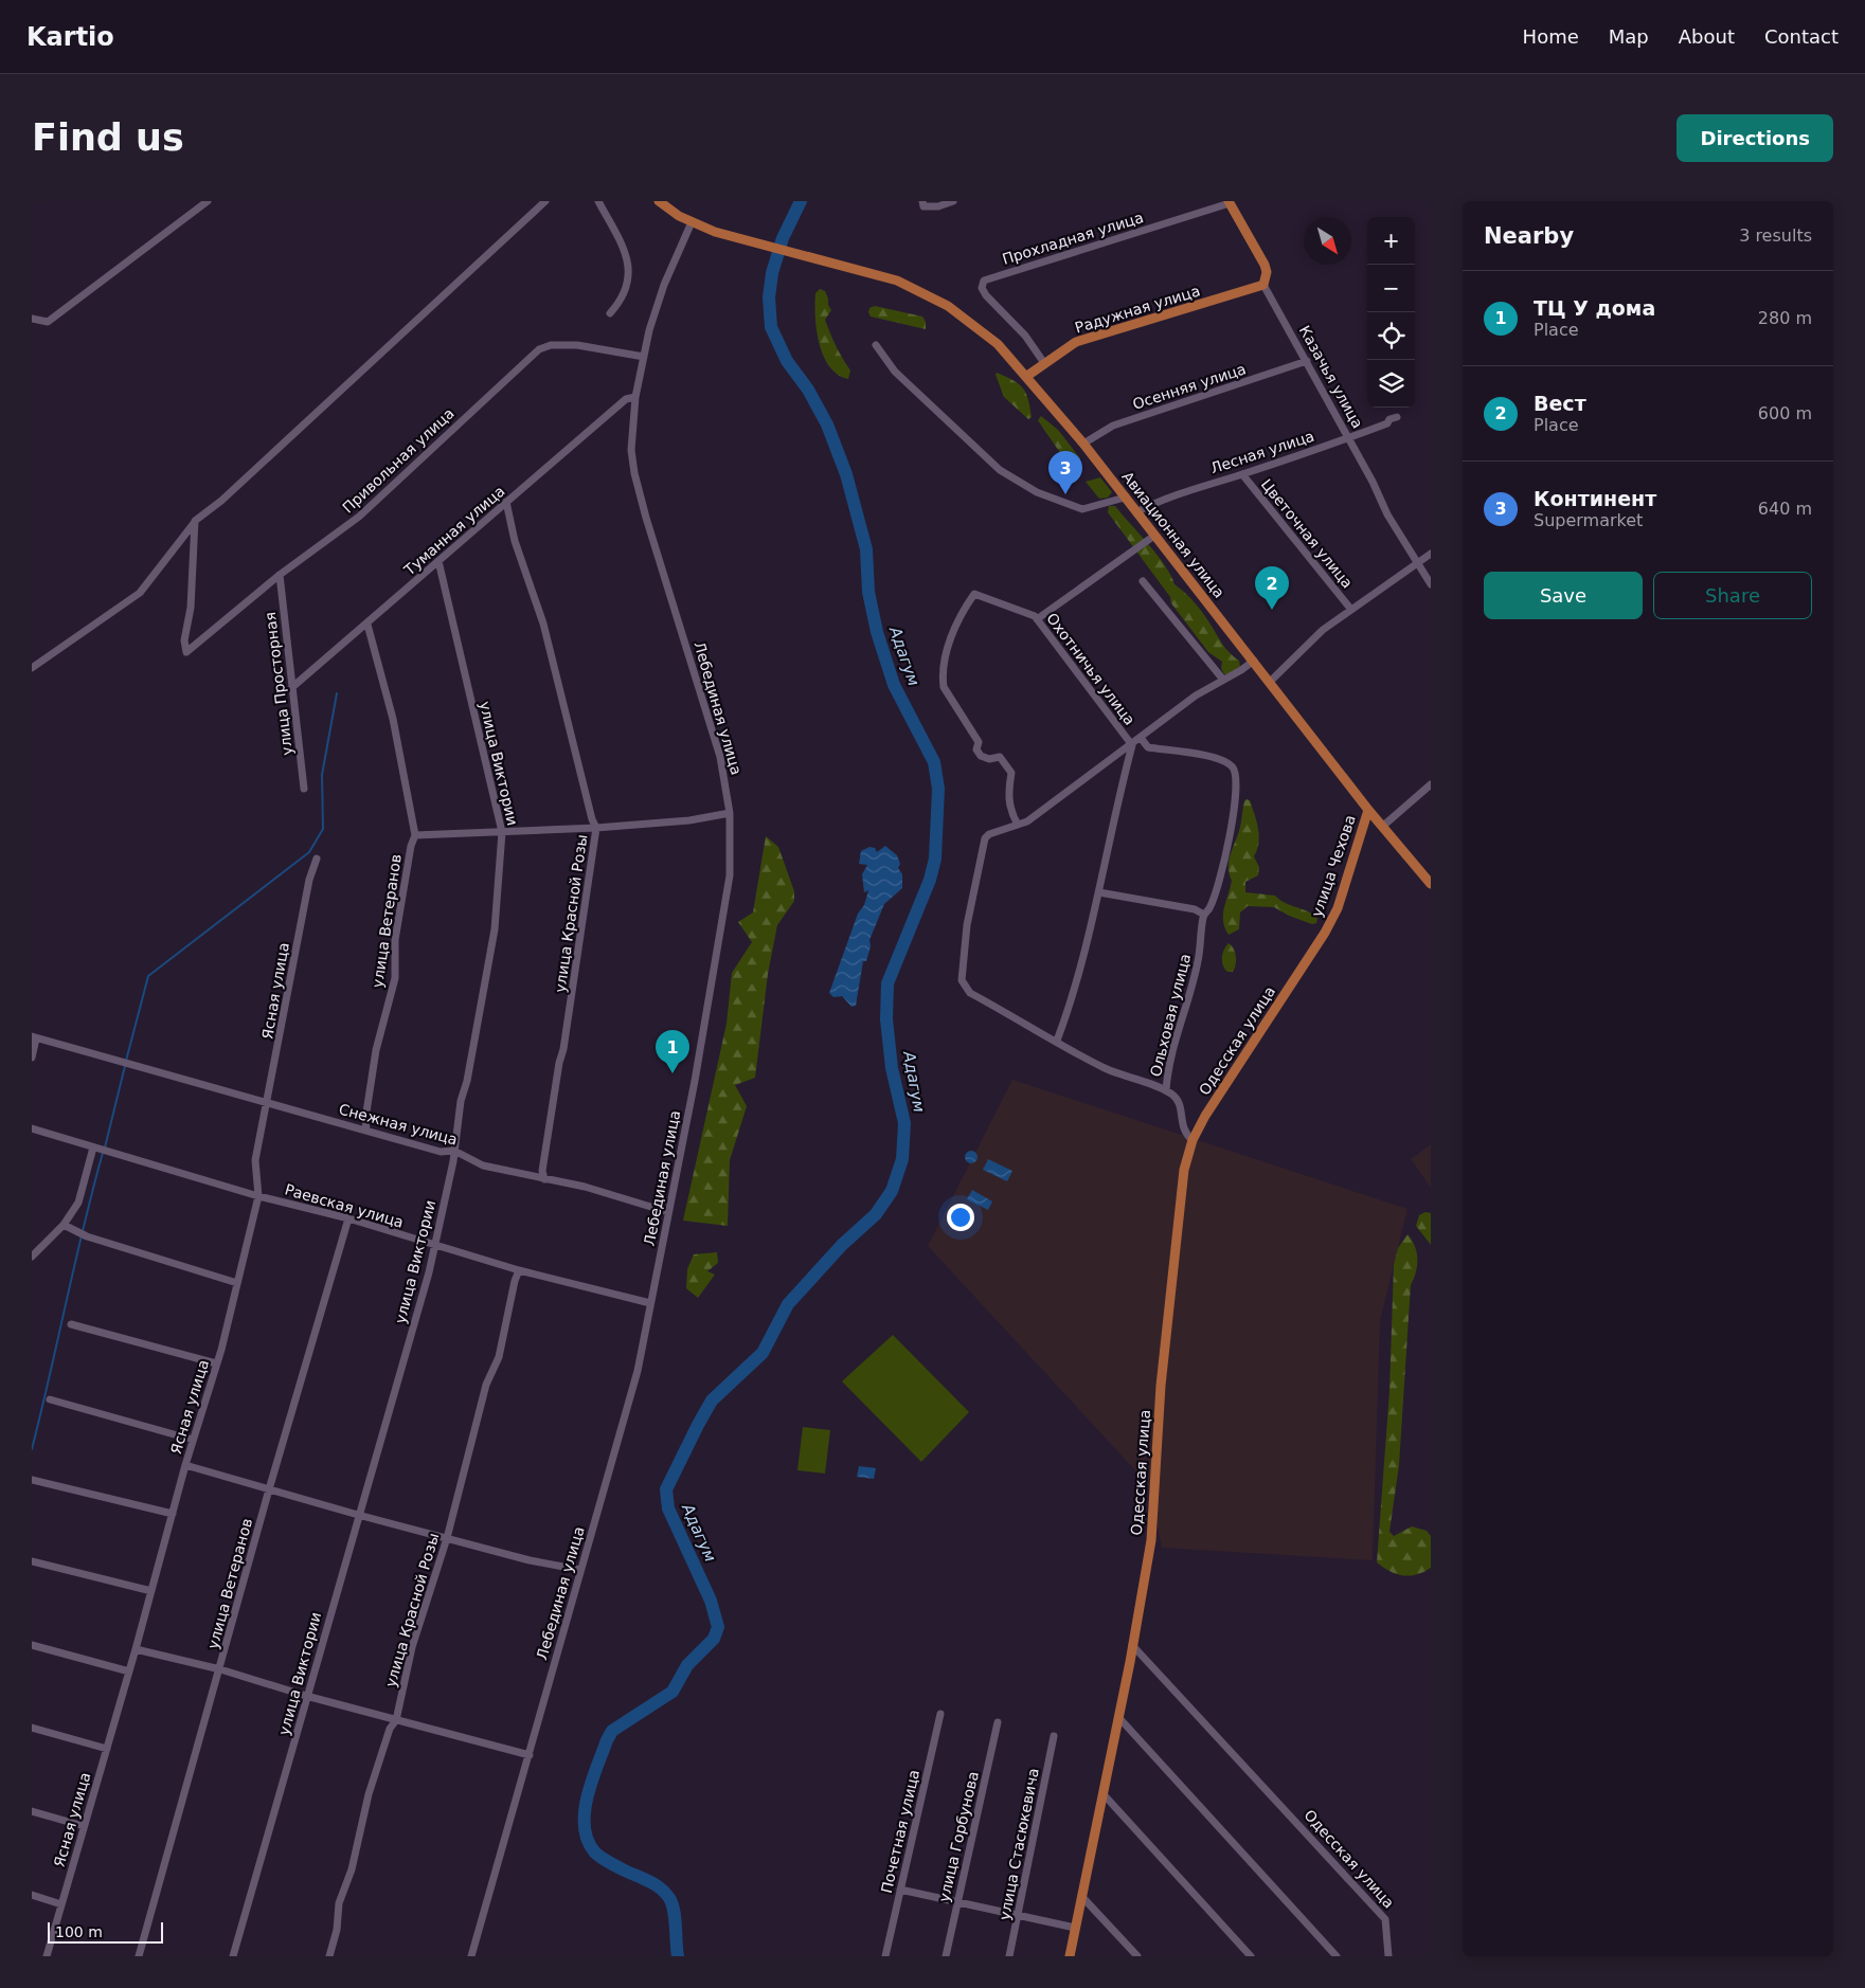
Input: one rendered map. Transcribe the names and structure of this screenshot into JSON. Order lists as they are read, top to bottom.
{
  "streets": {
    "main road": [
      "Радужная улица",
      "Казачья улица",
      "Авиационная улица",
      "улица Чехова",
      "Одесская улица"
    ],
    "street": [
      "Прохладная улица",
      "Осенняя улица",
      "Лесная улица",
      "Привольная улица",
      "Туманная улица",
      "Цветочная улица",
      "Охотничья улица",
      "улица Просторная",
      "Лебединая улица",
      "улица Виктории",
      "улица Красной Розы",
      "улица Ветеранов",
      "Ясная улица",
      "Ольховая улица",
      "Снежная улица",
      "Раевская улица",
      "Почетная улица",
      "улица Горбунова",
      "улица Стасюкевича"
    ]
  },
  "crossings": [
    ["Прохладная улица", "Радужная улица"],
    ["Прохладная улица", "Казачья улица"],
    ["Радужная улица", "Казачья улица"],
    ["Радужная улица", "Авиационная улица"],
    ["Казачья улица", "Осенняя улица"],
    ["Казачья улица", "Лесная улица"],
    ["Осенняя улица", "Авиационная улица"],
    ["Лесная улица", "Цветочная улица"],
    ["Лесная улица", "Авиационная улица"],
    ["Привольная улица", "улица Просторная"],
    ["Привольная улица", "Лебединая улица"],
    ["Туманная улица", "улица Просторная"],
    ["Туманная улица", "Лебединая улица"],
    ["Туманная улица", "улица Виктории"],
    ["Туманная улица", "улица Красной Розы"],
    ["Туманная улица", "улица Ветеранов"],
    ["Авиационная улица", "Лебединая улица"],
    ["Авиационная улица", "улица Чехова"],
    ["Лебединая улица", "Снежная улица"],
    ["Лебединая улица", "Раевская улица"],
    ["улица Виктории", "Снежная улица"],
    ["улица Виктории", "Раевская улица"],
    ["улица Чехова", "Одесская улица"],
    ["улица Красной Розы", "Снежная улица"],
    ["улица Красной Розы", "Раевская улица"],
    ["улица Ветеранов", "Снежная улица"],
    ["улица Ветеранов", "Раевская улица"],
    ["Ясная улица", "Снежная улица"],
    ["Ясная улица", "Раевская улица"]
  ],
  "water": ["Адагум"],
  "scale_bar": "100 m",
  "north": "bottom right",
  "page": {
    "header": "Kartio",
    "nav": [
      "Home",
      "Map",
      "About",
      "Contact"
    ],
    "buttons": [
      "Directions",
      ["Save", "Share"]
    ],
    "title": "Find us",
    "heading": ["Nearby", "3 results"],
    "map_buttons": ["+", "−"],
    "list": [
      {
        "mark": "1",
        "name": "ТЦ У дома",
        "note": "Place",
        "value": "280 m"
      },
      {
        "mark": "2",
        "name": "Вест",
        "note": "Place",
        "value": "600 m"
      },
      {
        "mark": "3",
        "name": "Континент",
        "note": "Supermarket",
        "value": "640 m"
      }
    ],
    "pins": ["3", "2", "1"],
    "scale": "100 m"
  }
}
